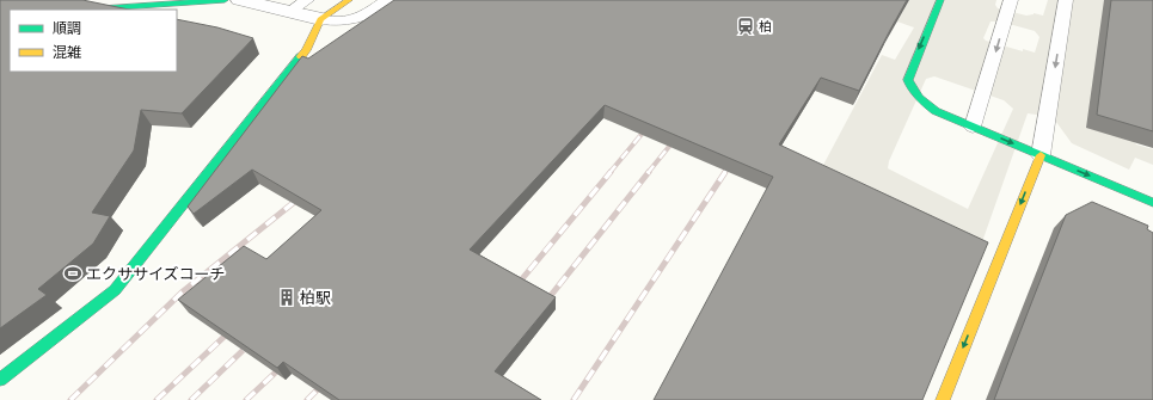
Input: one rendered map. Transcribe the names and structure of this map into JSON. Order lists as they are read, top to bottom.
{
  "places": {
    "station": ["柏"],
    "sports": ["エクササイズコーチ"],
    "building": ["柏駅"]
  },
  "legend": ["順調", "混雑"]
}
